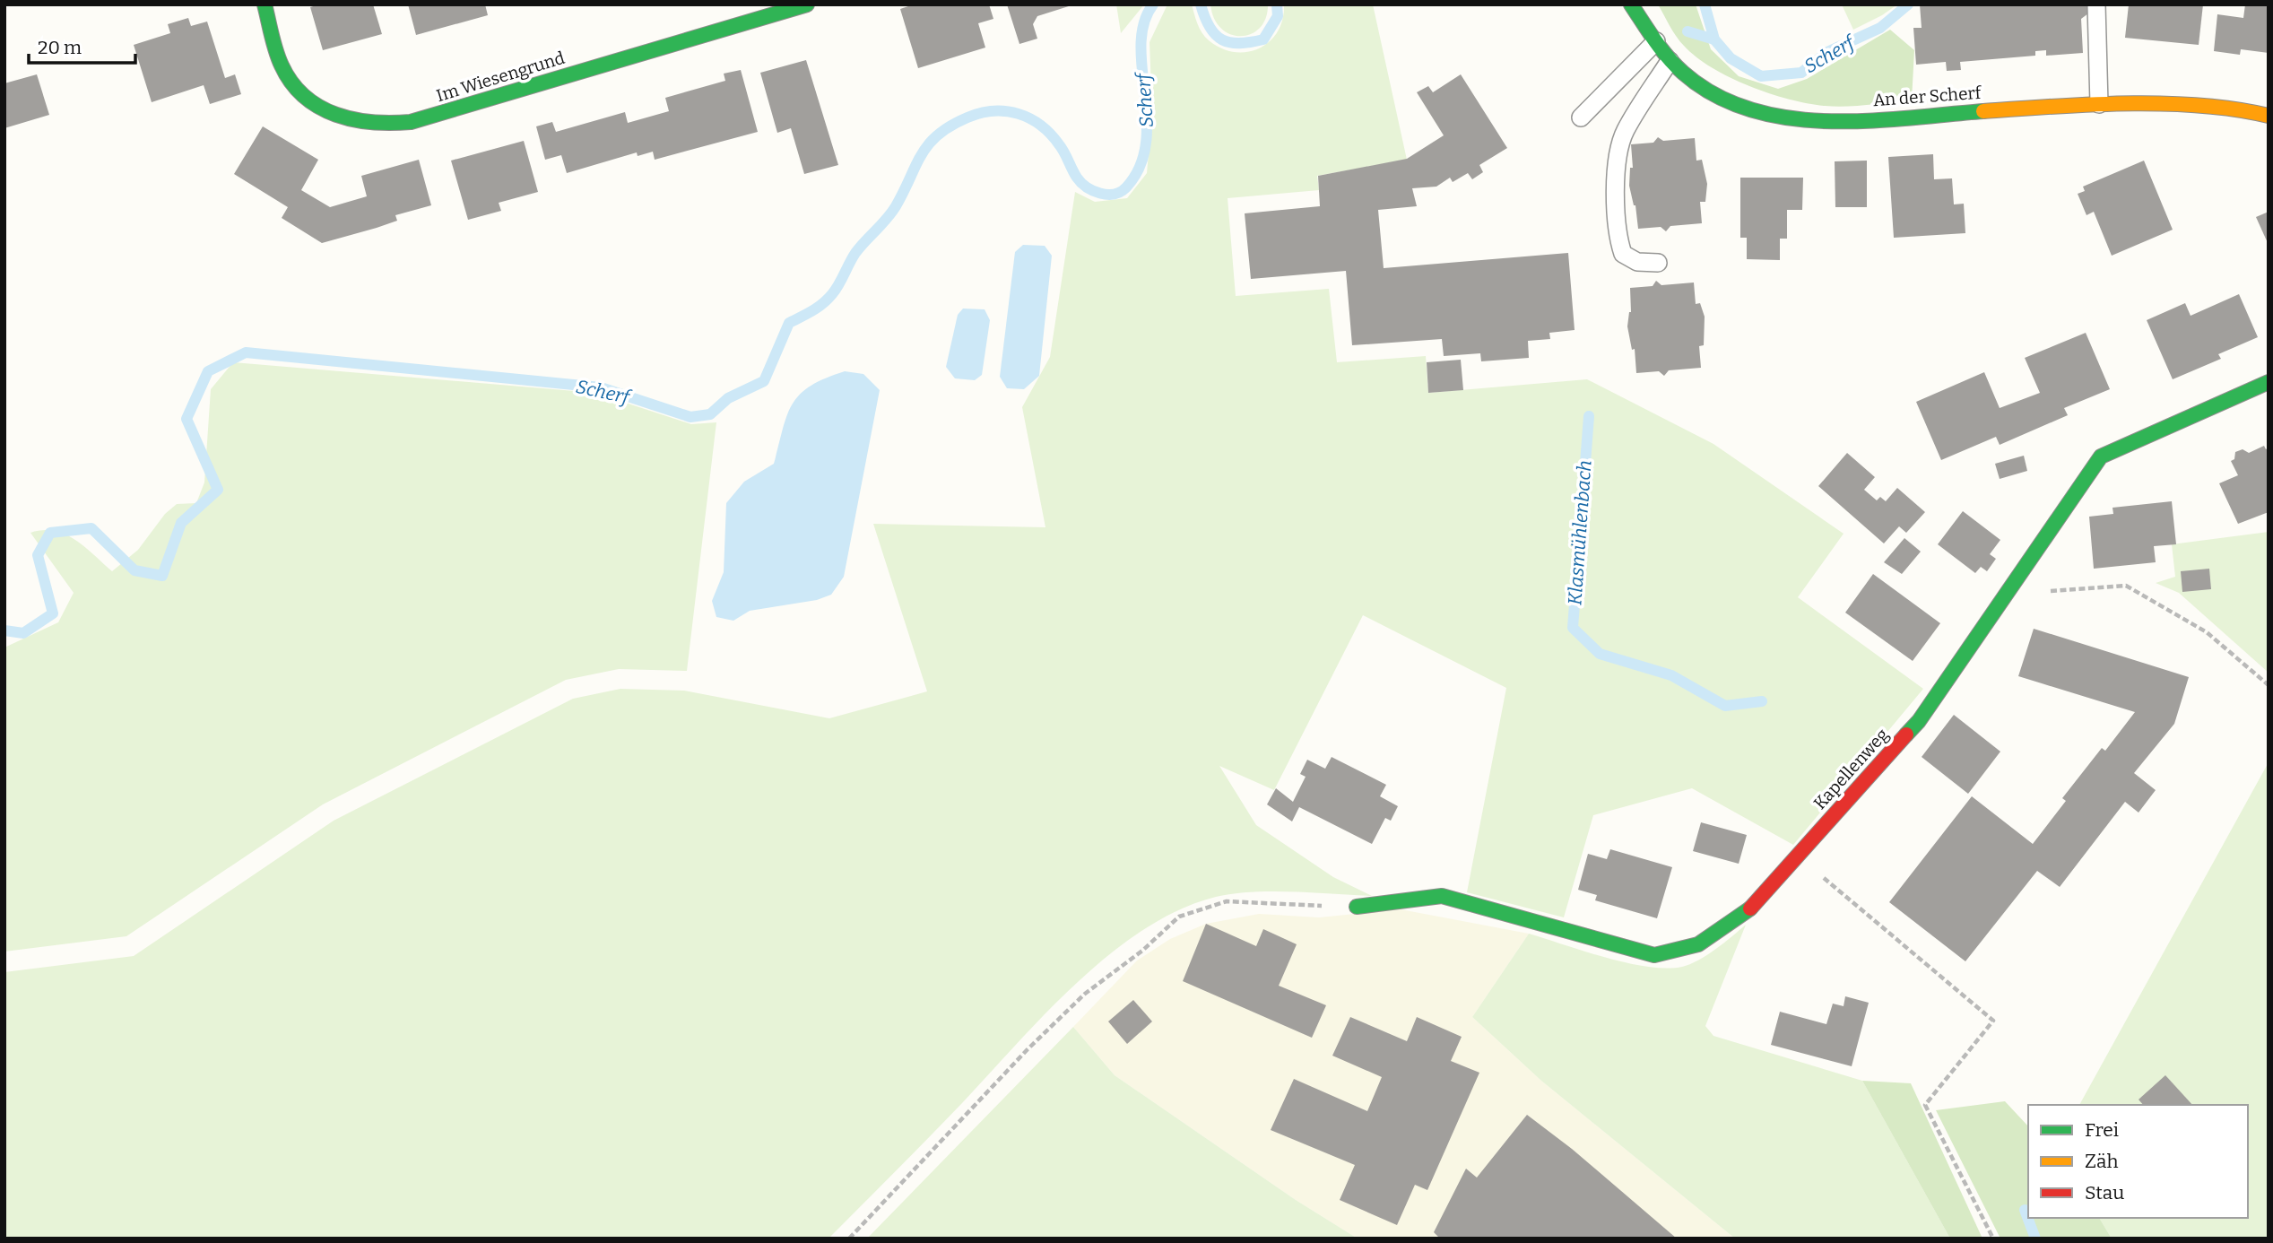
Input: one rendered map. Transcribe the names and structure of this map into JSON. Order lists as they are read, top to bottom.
{
  "streets": {
    "street": ["Im Wiesengrund", "An der Scherf", "Kapellenweg"]
  },
  "water": ["Scherf", "Klasmühlenbach"],
  "legend": ["Frei", "Zäh", "Stau"],
  "scale_bar": "20 m"
}
